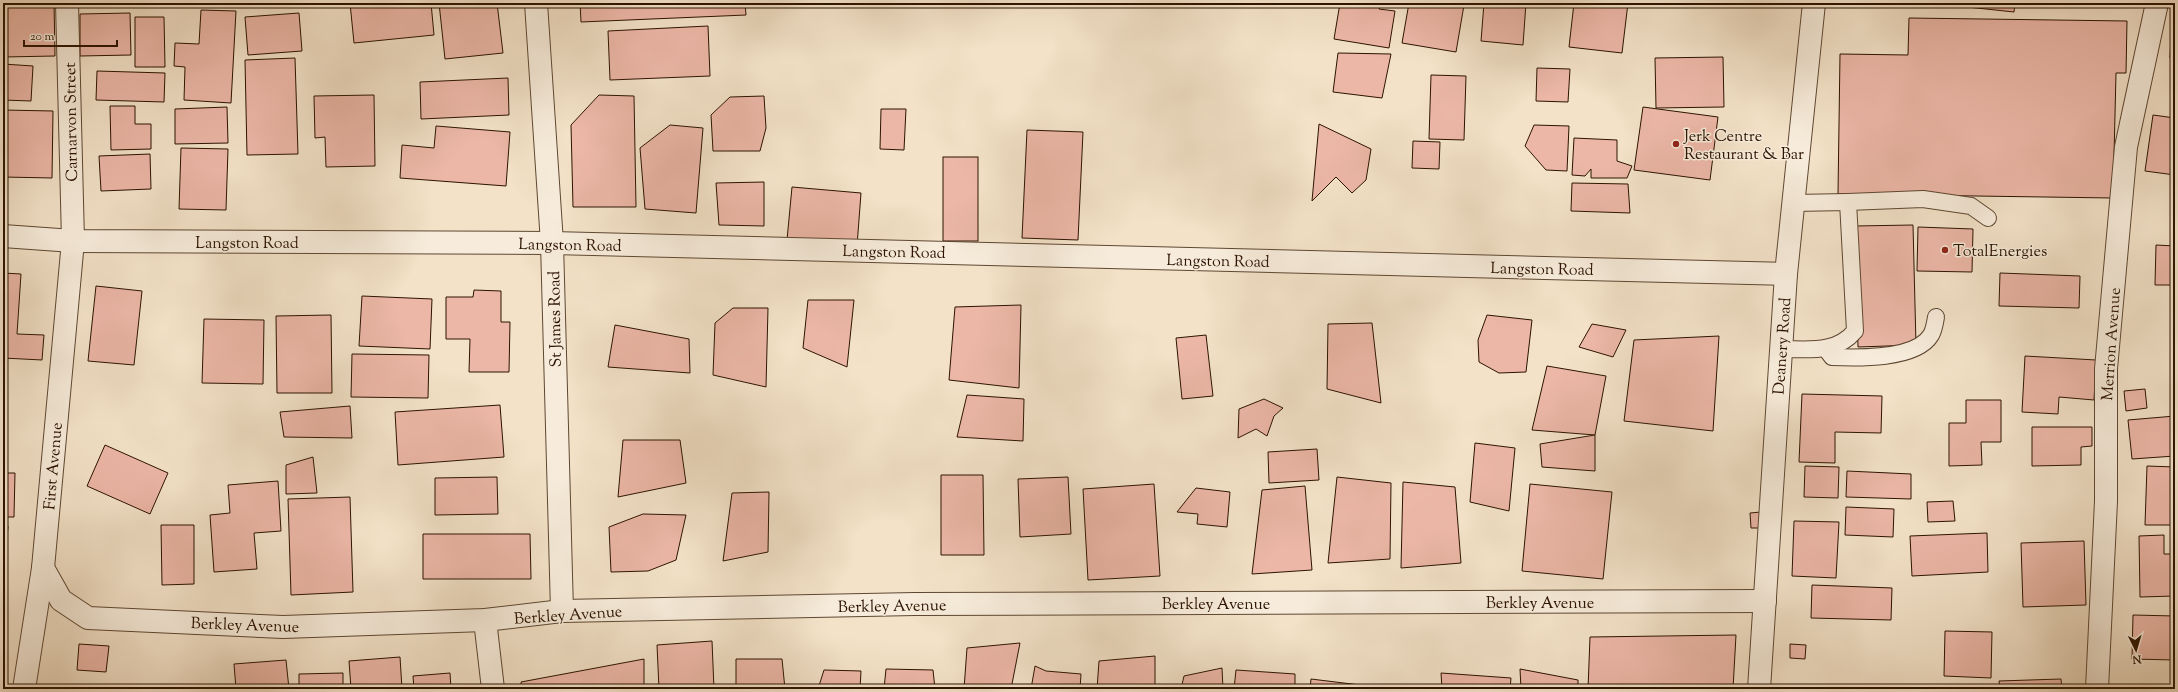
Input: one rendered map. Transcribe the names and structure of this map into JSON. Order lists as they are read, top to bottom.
{
  "streets": {
    "street": [
      "Carnarvon Street",
      "Langston Road",
      "St James Road",
      "Merrion Avenue",
      "Deanery Road",
      "First Avenue",
      "Berkley Avenue"
    ]
  },
  "crossings": [
    ["Carnarvon Street", "Langston Road"],
    ["Carnarvon Street", "First Avenue"],
    ["Langston Road", "St James Road"],
    ["Langston Road", "Deanery Road"],
    ["Langston Road", "First Avenue"],
    ["St James Road", "Berkley Avenue"],
    ["Deanery Road", "Berkley Avenue"],
    ["First Avenue", "Berkley Avenue"]
  ],
  "places": ["Jerk Centre Restaurant & Bar", "TotalEnergies"],
  "scale_bar": "20 m",
  "north": "bottom"
}
